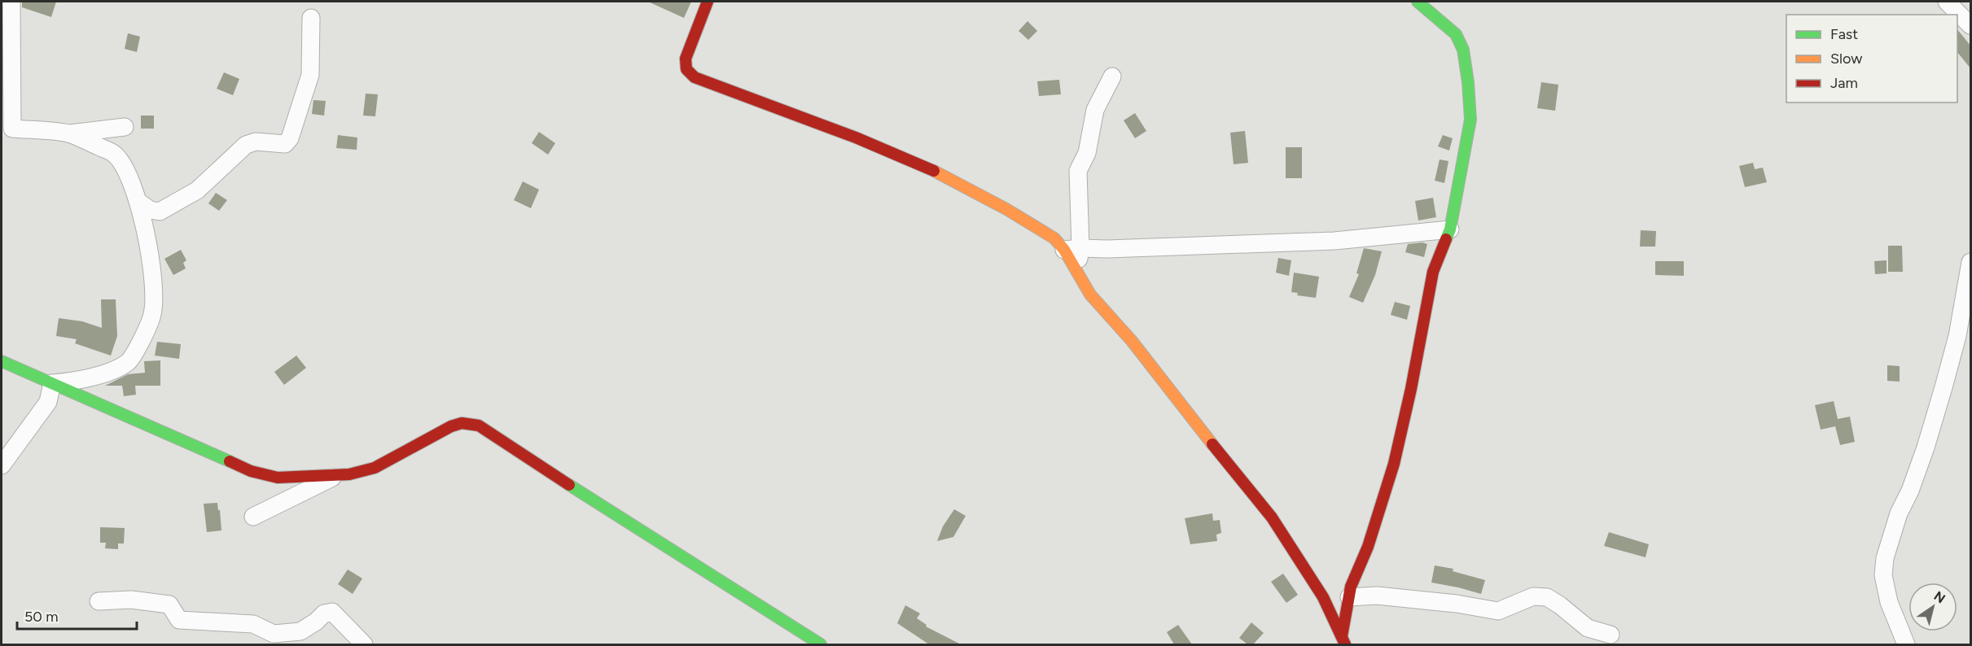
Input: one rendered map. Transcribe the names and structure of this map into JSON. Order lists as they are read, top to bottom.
{
  "legend": ["Fast", "Slow", "Jam"],
  "scale_bar": "50 m",
  "north": "top right"
}
